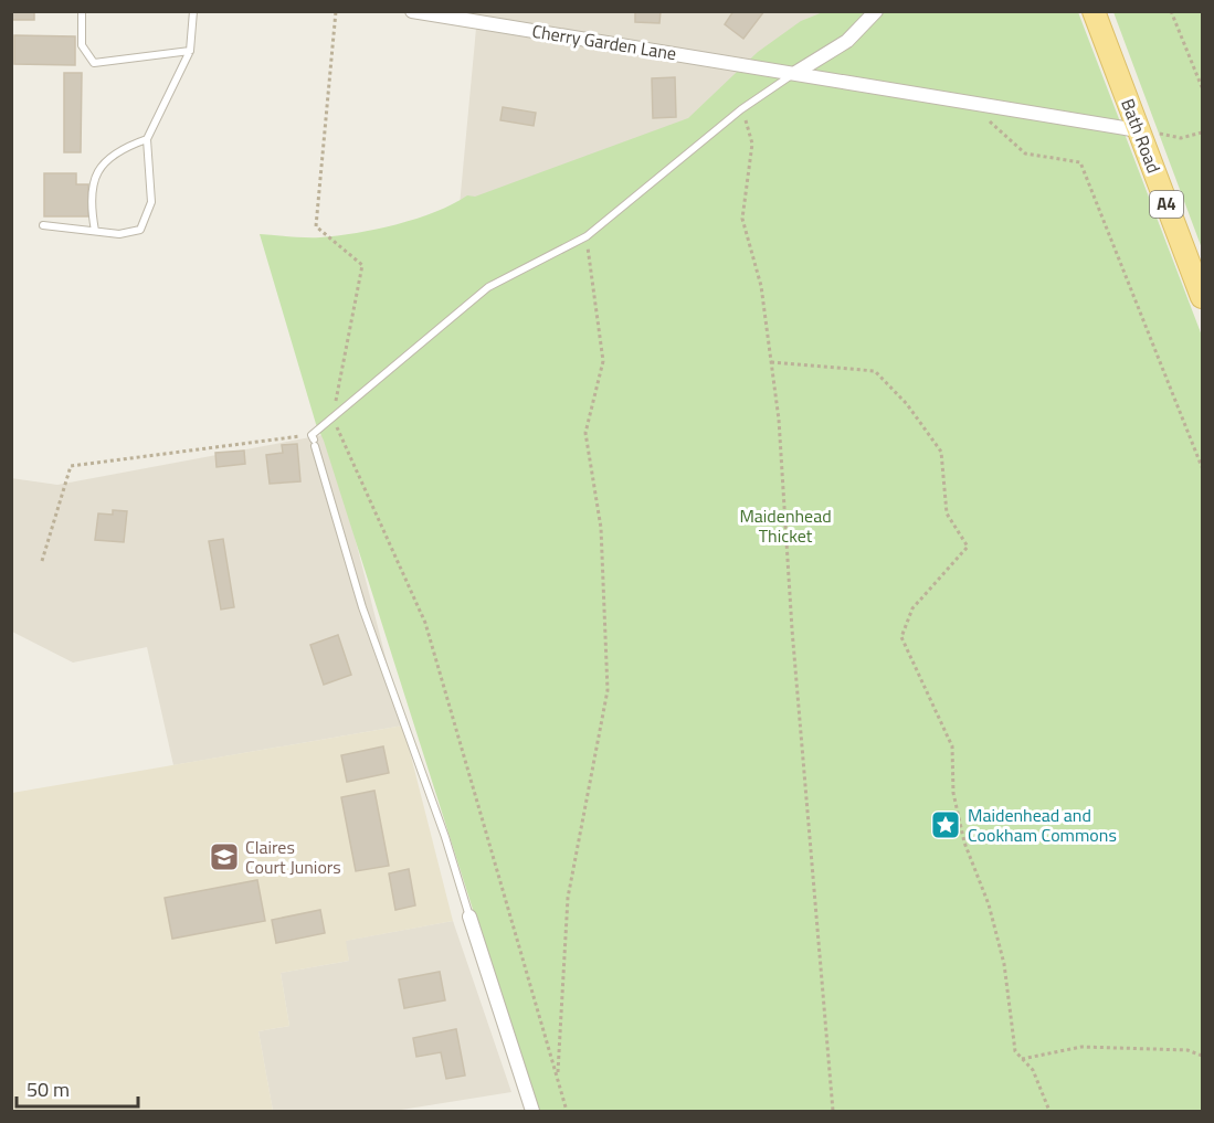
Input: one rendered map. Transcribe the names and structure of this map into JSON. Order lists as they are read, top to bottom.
{
  "streets": {
    "main road": ["Bath Road", "A4"],
    "street": ["Cherry Garden Lane"]
  },
  "crossings": [
    ["Cherry Garden Lane", "Bath Road"]
  ],
  "parks": ["Maidenhead Thicket"],
  "places": {
    "place": ["Maidenhead and Cookham Commons"],
    "school or university": ["Claires Court Juniors"]
  },
  "scale_bar": "50 m"
}
